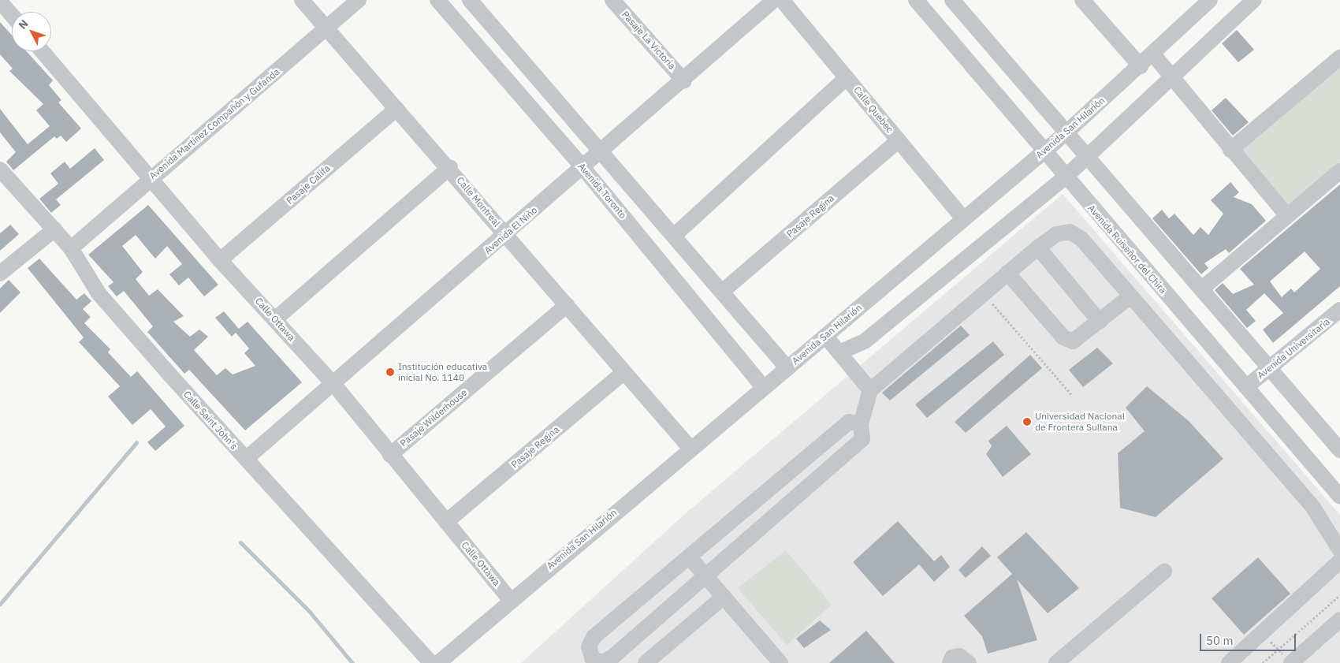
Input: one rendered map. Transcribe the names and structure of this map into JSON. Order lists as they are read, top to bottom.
{
  "streets": {
    "street": [
      "Pasaje La Victoria",
      "Calle Quebec",
      "Avenida Martínez Compañón y Gufanda",
      "Avenida San Hilarión",
      "Pasaje Califa",
      "Avenida Toronto",
      "Calle Montreal",
      "Pasaje Regina",
      "Avenida El Niño",
      "Avenida Ruiseñor del Chira",
      "Calle Ottawa",
      "Avenida Universitaria",
      "Pasaje Wilderhouse",
      "Calle Saint John's"
    ]
  },
  "crossings": [
    ["Pasaje La Victoria", "Avenida El Niño"],
    ["Calle Quebec", "Avenida San Hilarión"],
    ["Calle Quebec", "Pasaje Regina"],
    ["Avenida Martínez Compañón y Gufanda", "Calle Montreal"],
    ["Avenida Martínez Compañón y Gufanda", "Calle Ottawa"],
    ["Avenida Martínez Compañón y Gufanda", "Calle Saint John's"],
    ["Avenida San Hilarión", "Avenida Toronto"],
    ["Avenida San Hilarión", "Calle Montreal"],
    ["Avenida San Hilarión", "Avenida Ruiseñor del Chira"],
    ["Avenida San Hilarión", "Calle Ottawa"],
    ["Pasaje Califa", "Calle Montreal"],
    ["Pasaje Califa", "Calle Ottawa"],
    ["Avenida Toronto", "Avenida El Niño"],
    ["Calle Montreal", "Pasaje Regina"],
    ["Calle Montreal", "Avenida El Niño"],
    ["Calle Montreal", "Pasaje Wilderhouse"],
    ["Pasaje Regina", "Calle Ottawa"],
    ["Avenida El Niño", "Calle Ottawa"],
    ["Avenida El Niño", "Calle Saint John's"],
    ["Avenida Ruiseñor del Chira", "Avenida Universitaria"],
    ["Calle Ottawa", "Pasaje Wilderhouse"]
  ],
  "places": ["Institución educativa inicial No. 1140", "Universidad Nacional de Frontera Sullana"],
  "scale_bar": "50 m",
  "north": "top left"
}
